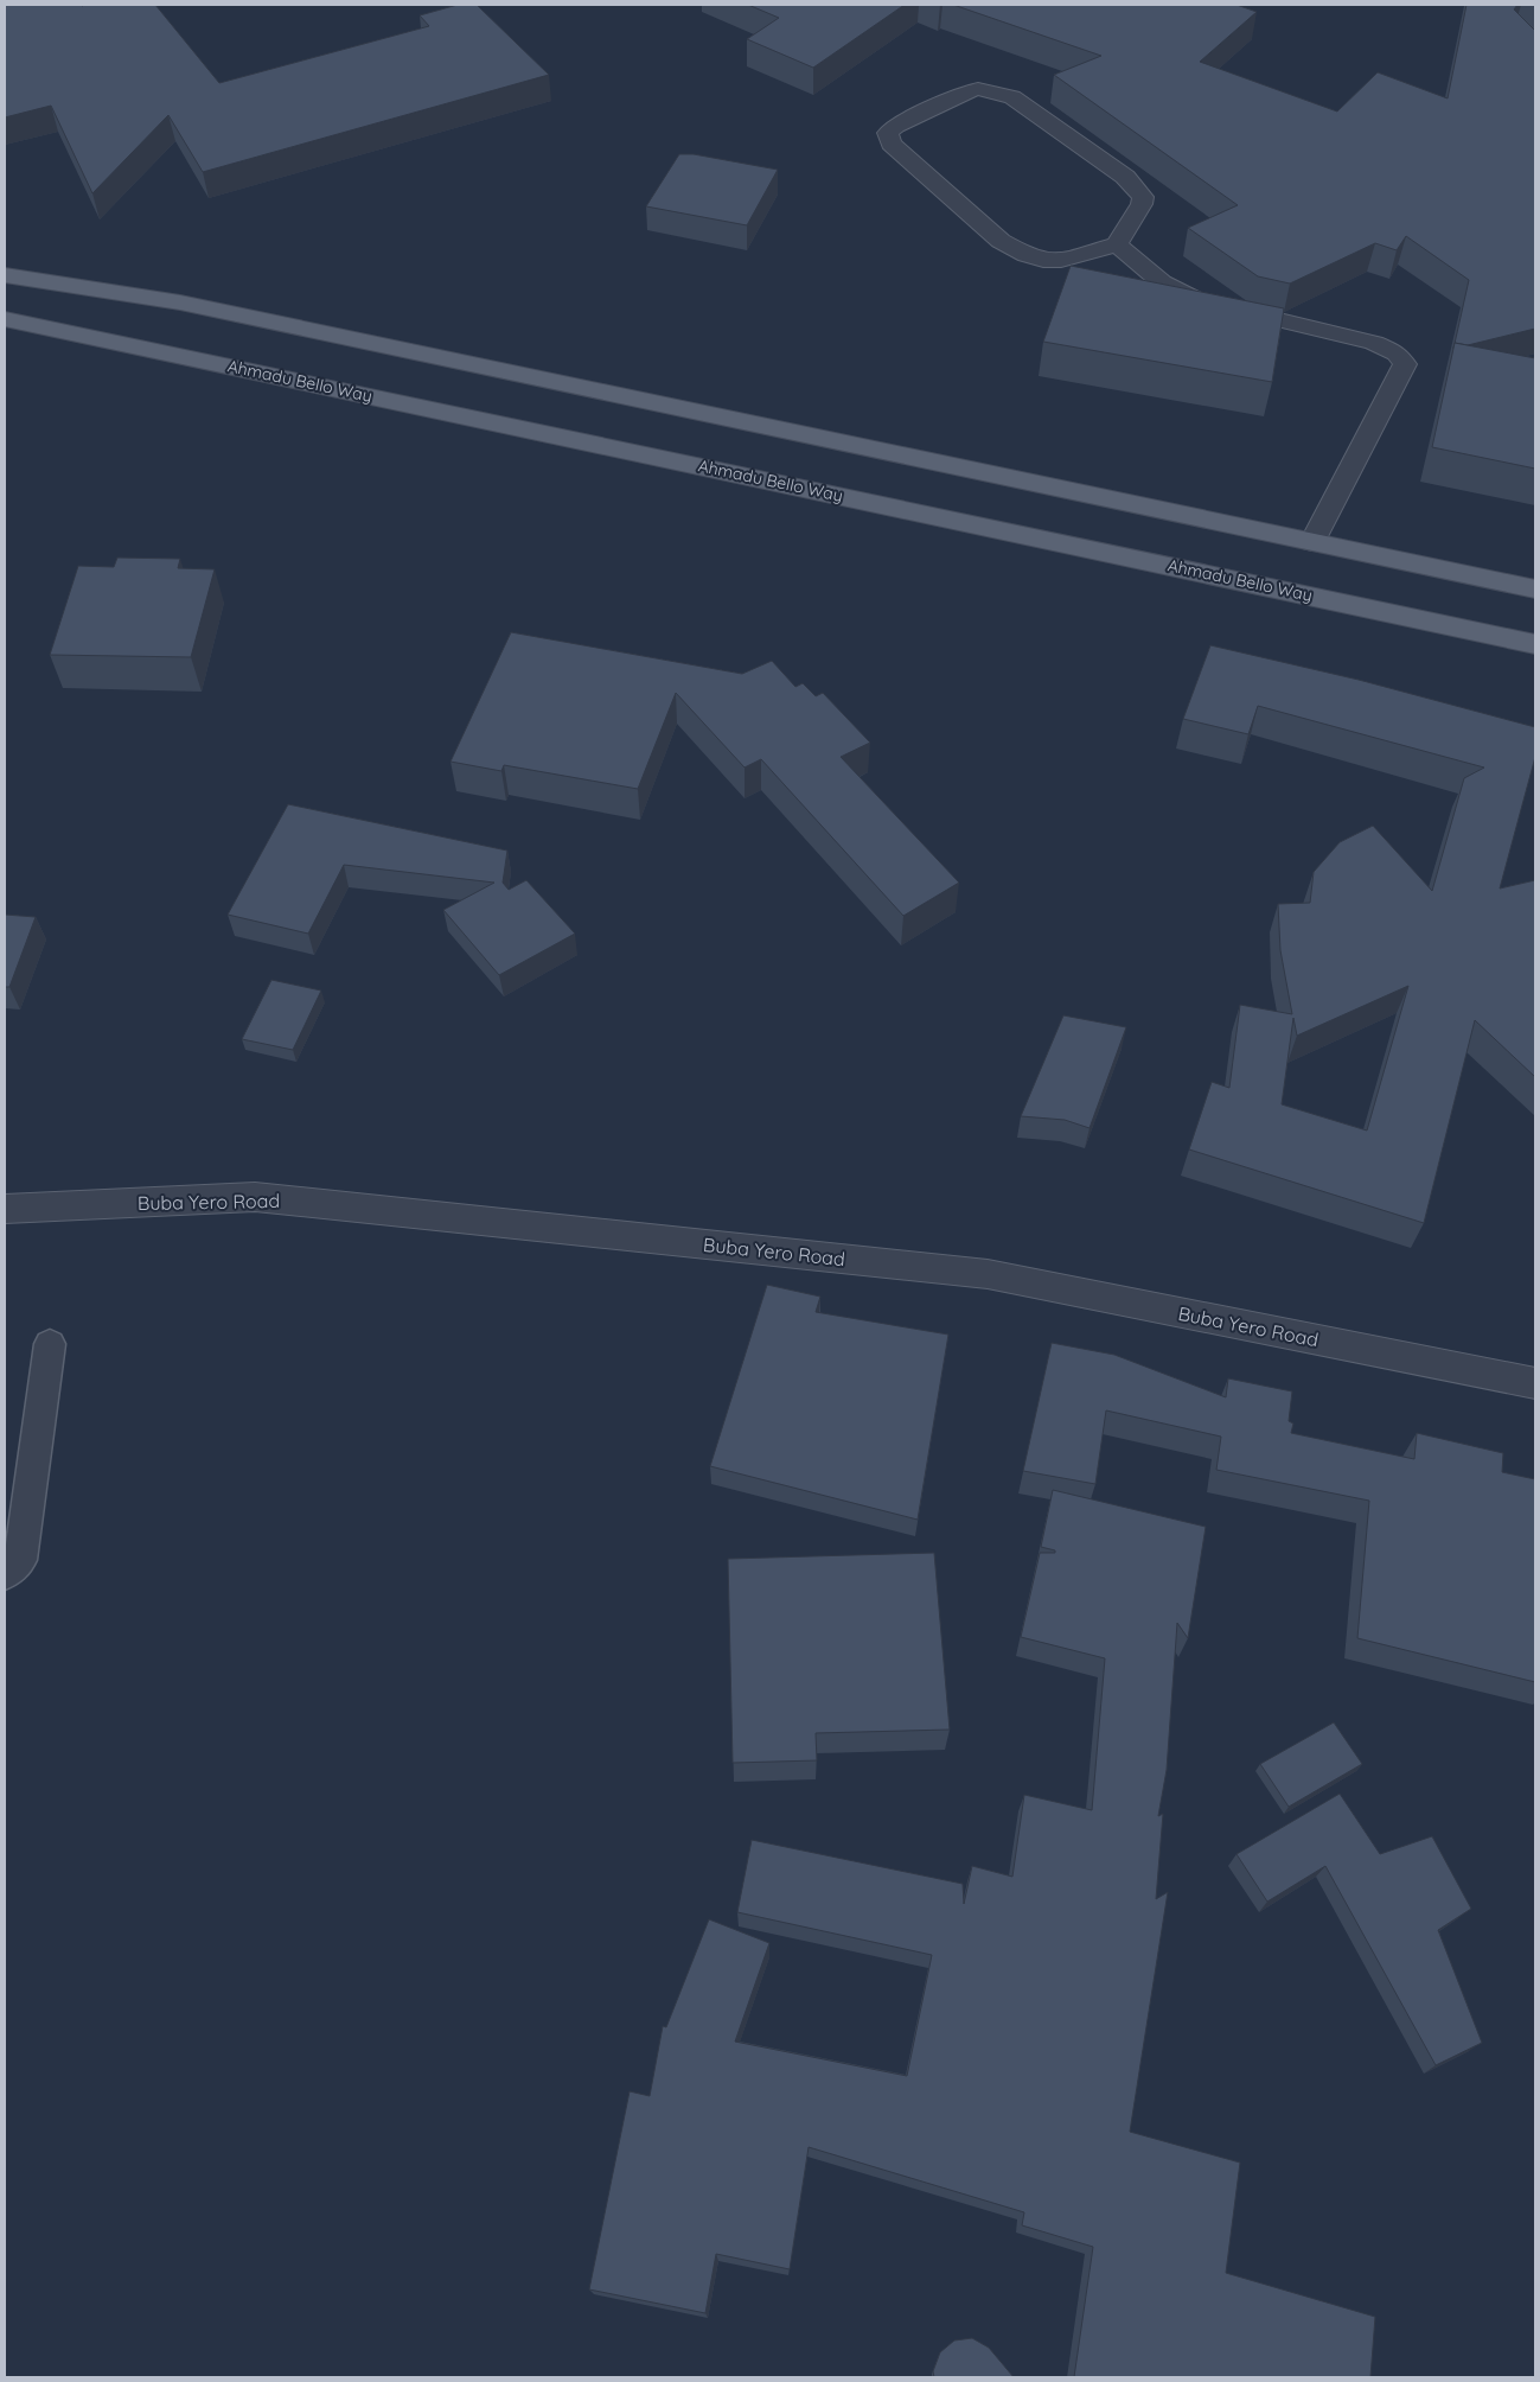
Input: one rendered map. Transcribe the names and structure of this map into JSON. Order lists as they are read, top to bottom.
{
  "streets": {
    "main road": ["Ahmadu Bello Way"],
    "street": ["Buba Yero Road"]
  }
}
